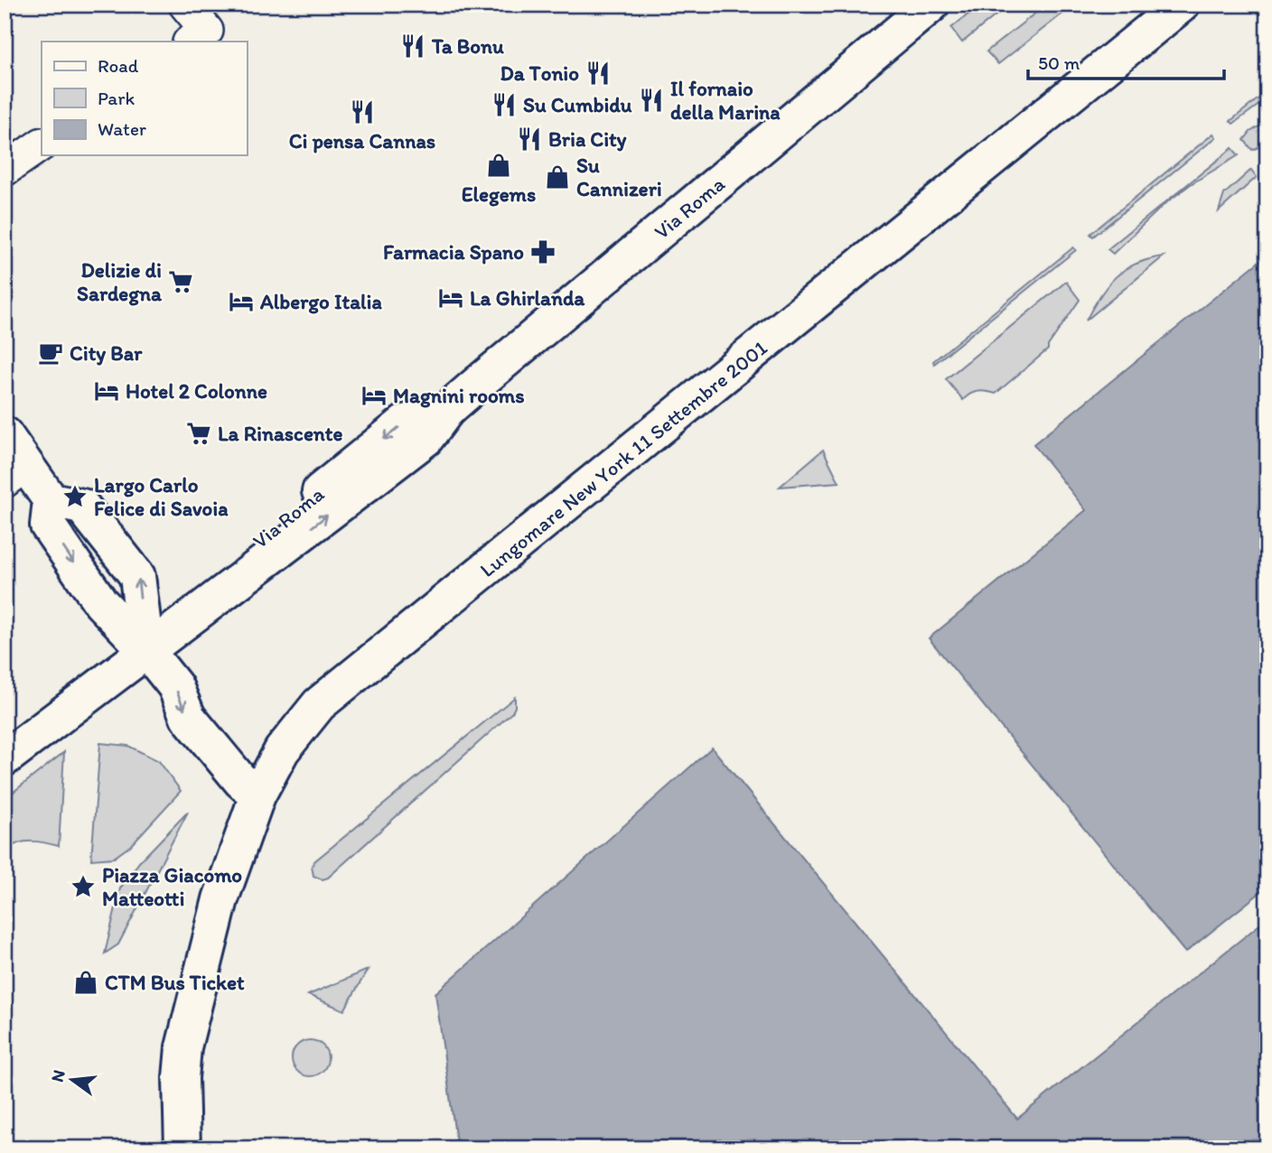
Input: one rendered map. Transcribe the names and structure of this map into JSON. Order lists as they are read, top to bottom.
{
  "streets": {
    "main road": ["Via Roma", "Lungomare New York 11 Settembre 2001"]
  },
  "places": {
    "restaurant": [
      "Ta Bonu",
      "Da Tonio",
      "Il fornaio della Marina",
      "Su Cumbidu",
      "Ci pensa Cannas",
      "Bria City"
    ],
    "shop": ["Elegems", "Su Cannizeri", "CTM Bus Ticket"],
    "pharmacy": ["Farmacia Spano"],
    "supermarket": ["Delizie di Sardegna", "La Rinascente"],
    "hotel": [
      "La Ghirlanda",
      "Albergo Italia",
      "Hotel 2 Colonne",
      "Magnini rooms"
    ],
    "cafe": ["City Bar"],
    "place": ["Largo Carlo Felice di Savoia", "Piazza Giacomo Matteotti"]
  },
  "legend": ["Road", "Park", "Water"],
  "scale_bar": "50 m",
  "north": "left"
}
